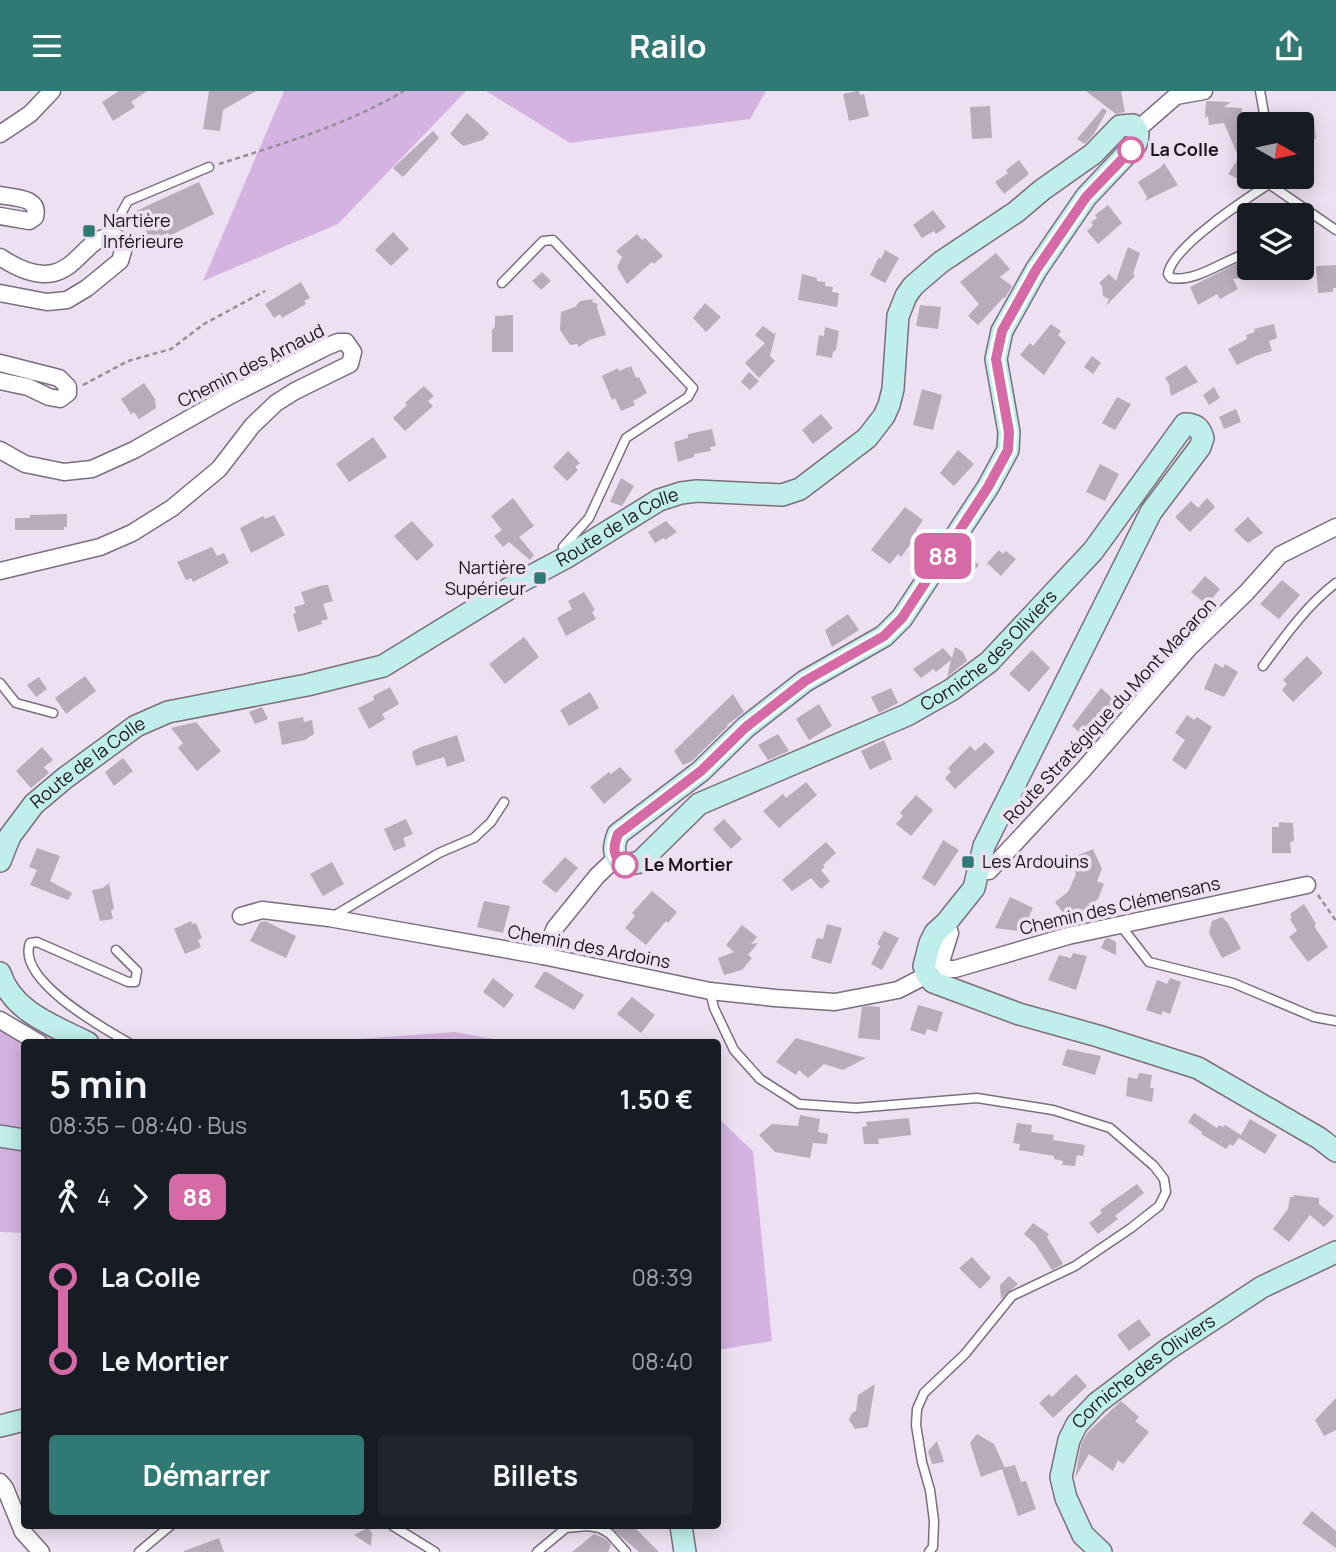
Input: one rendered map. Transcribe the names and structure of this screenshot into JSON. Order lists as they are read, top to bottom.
{
  "streets": {
    "street": [
      "Chemin des Arnaud",
      "Route de la Colle",
      "Corniche des Oliviers",
      "Route Stratégique du Mont Macaron",
      "Chemin des Clémensans",
      "Chemin des Ardoins"
    ]
  },
  "crossings": [
    ["Corniche des Oliviers", "Route Stratégique du Mont Macaron"],
    ["Corniche des Oliviers", "Chemin des Clémensans"],
    ["Corniche des Oliviers", "Chemin des Ardoins"]
  ],
  "places": {
    "other": ["La Colle", "Le Mortier"],
    "transit": ["Nartière Inférieure", "Nartière Supérieur", "Les Ardouins"]
  },
  "lines": ["bus line 88"],
  "north": "right",
  "page": {
    "header": "Railo",
    "on_map": "88",
    "heading": ["5 min", "08:35 – 08:40 · Bus", "1.50 €"],
    "legs": ["4", "88"],
    "list": [
      {
        "name": "La Colle",
        "value": "08:39"
      },
      {
        "name": "Le Mortier",
        "value": "08:40"
      }
    ],
    "buttons": ["Démarrer", "Billets"]
  }
}
